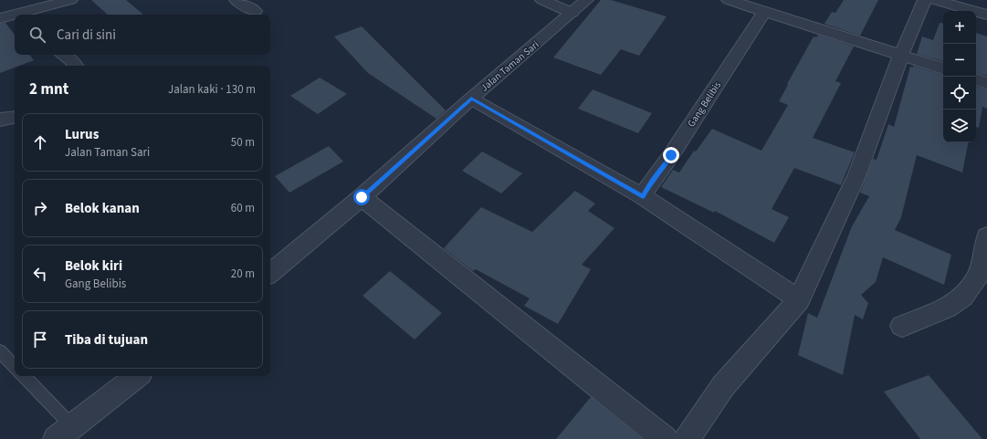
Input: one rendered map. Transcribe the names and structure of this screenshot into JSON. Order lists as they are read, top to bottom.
{
  "streets": {
    "street": ["Jalan Taman Sari", "Gang Belibis"]
  },
  "page": {
    "map_buttons": ["+", "−"],
    "search": "Cari di sini",
    "heading": ["2 mnt", "Jalan kaki · 130 m"],
    "list": [
      ["Lurus", "Jalan Taman Sari", "50 m"],
      ["Belok kanan", "60 m"],
      ["Belok kiri", "Gang Belibis", "20 m"],
      "Tiba di tujuan"
    ]
  }
}
